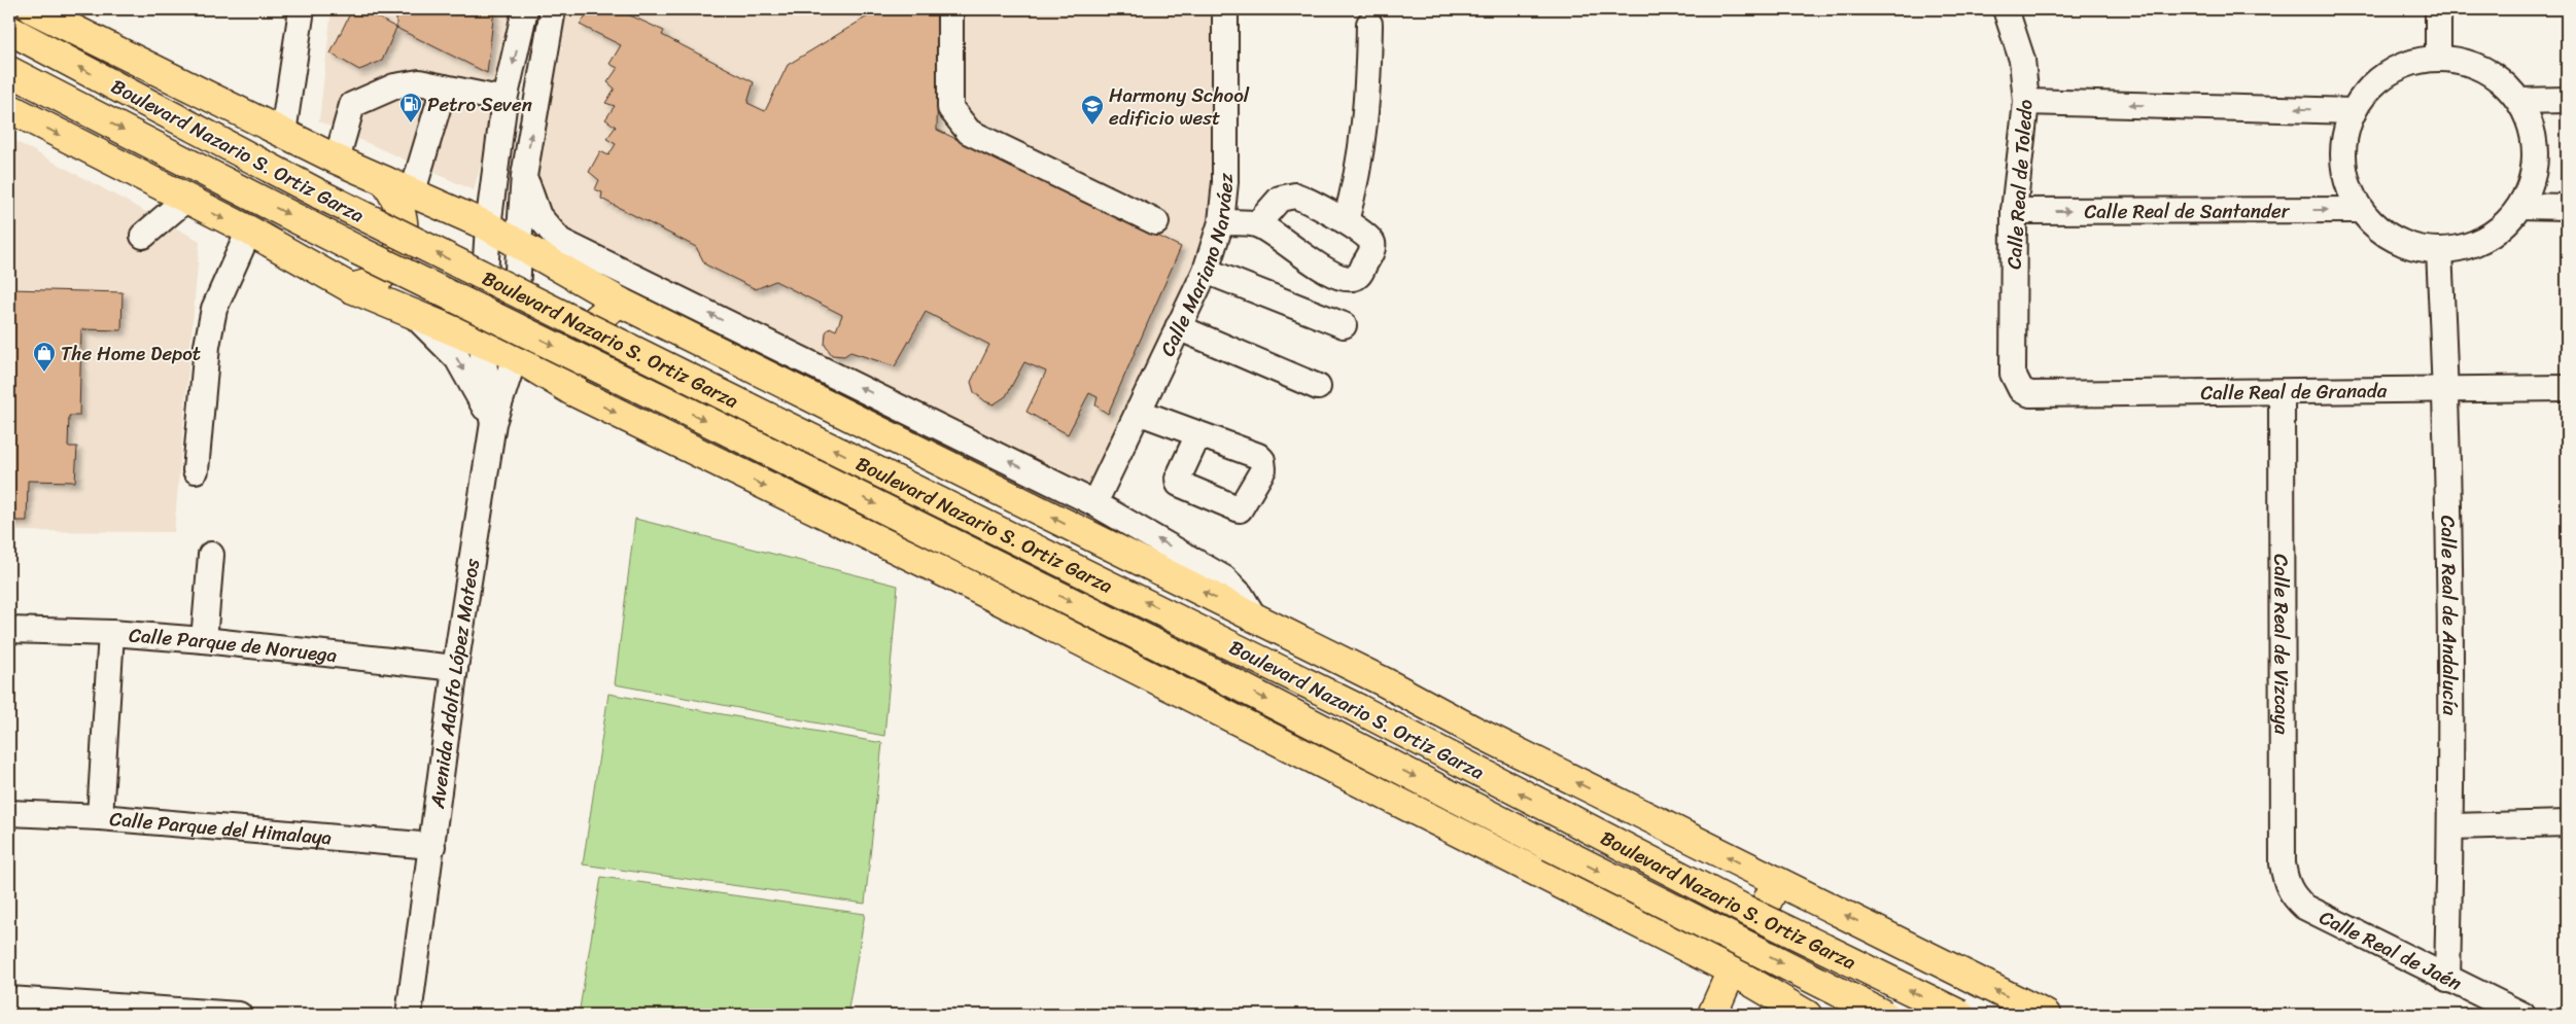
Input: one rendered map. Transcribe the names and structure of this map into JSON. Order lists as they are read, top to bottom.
{
  "streets": {
    "main road": ["Boulevard Nazario S. Ortiz Garza"],
    "street": [
      "Calle Real de Toledo",
      "Calle Real de Santander",
      "Calle Mariano Narváez",
      "Calle Real de Granada",
      "Calle Real de Andalucía",
      "Calle Real de Vizcaya",
      "Calle Parque de Noruega",
      "Avenida Adolfo López Mateos",
      "Calle Parque del Himalaya",
      "Calle Real de Jaén"
    ]
  },
  "crossings": [
    ["Calle Real de Toledo", "Calle Real de Santander"],
    ["Calle Real de Toledo", "Calle Real de Granada"],
    ["Calle Real de Granada", "Calle Real de Andalucía"],
    ["Calle Real de Granada", "Calle Real de Vizcaya"],
    ["Calle Real de Andalucía", "Calle Real de Jaén"],
    ["Calle Real de Vizcaya", "Calle Real de Jaén"],
    ["Calle Parque de Noruega", "Avenida Adolfo López Mateos"],
    ["Avenida Adolfo López Mateos", "Calle Parque del Himalaya"]
  ],
  "places": {
    "fuel station": ["Petro Seven"],
    "school or university": ["Harmony School edificio west"],
    "shop": ["The Home Depot"]
  }
}
